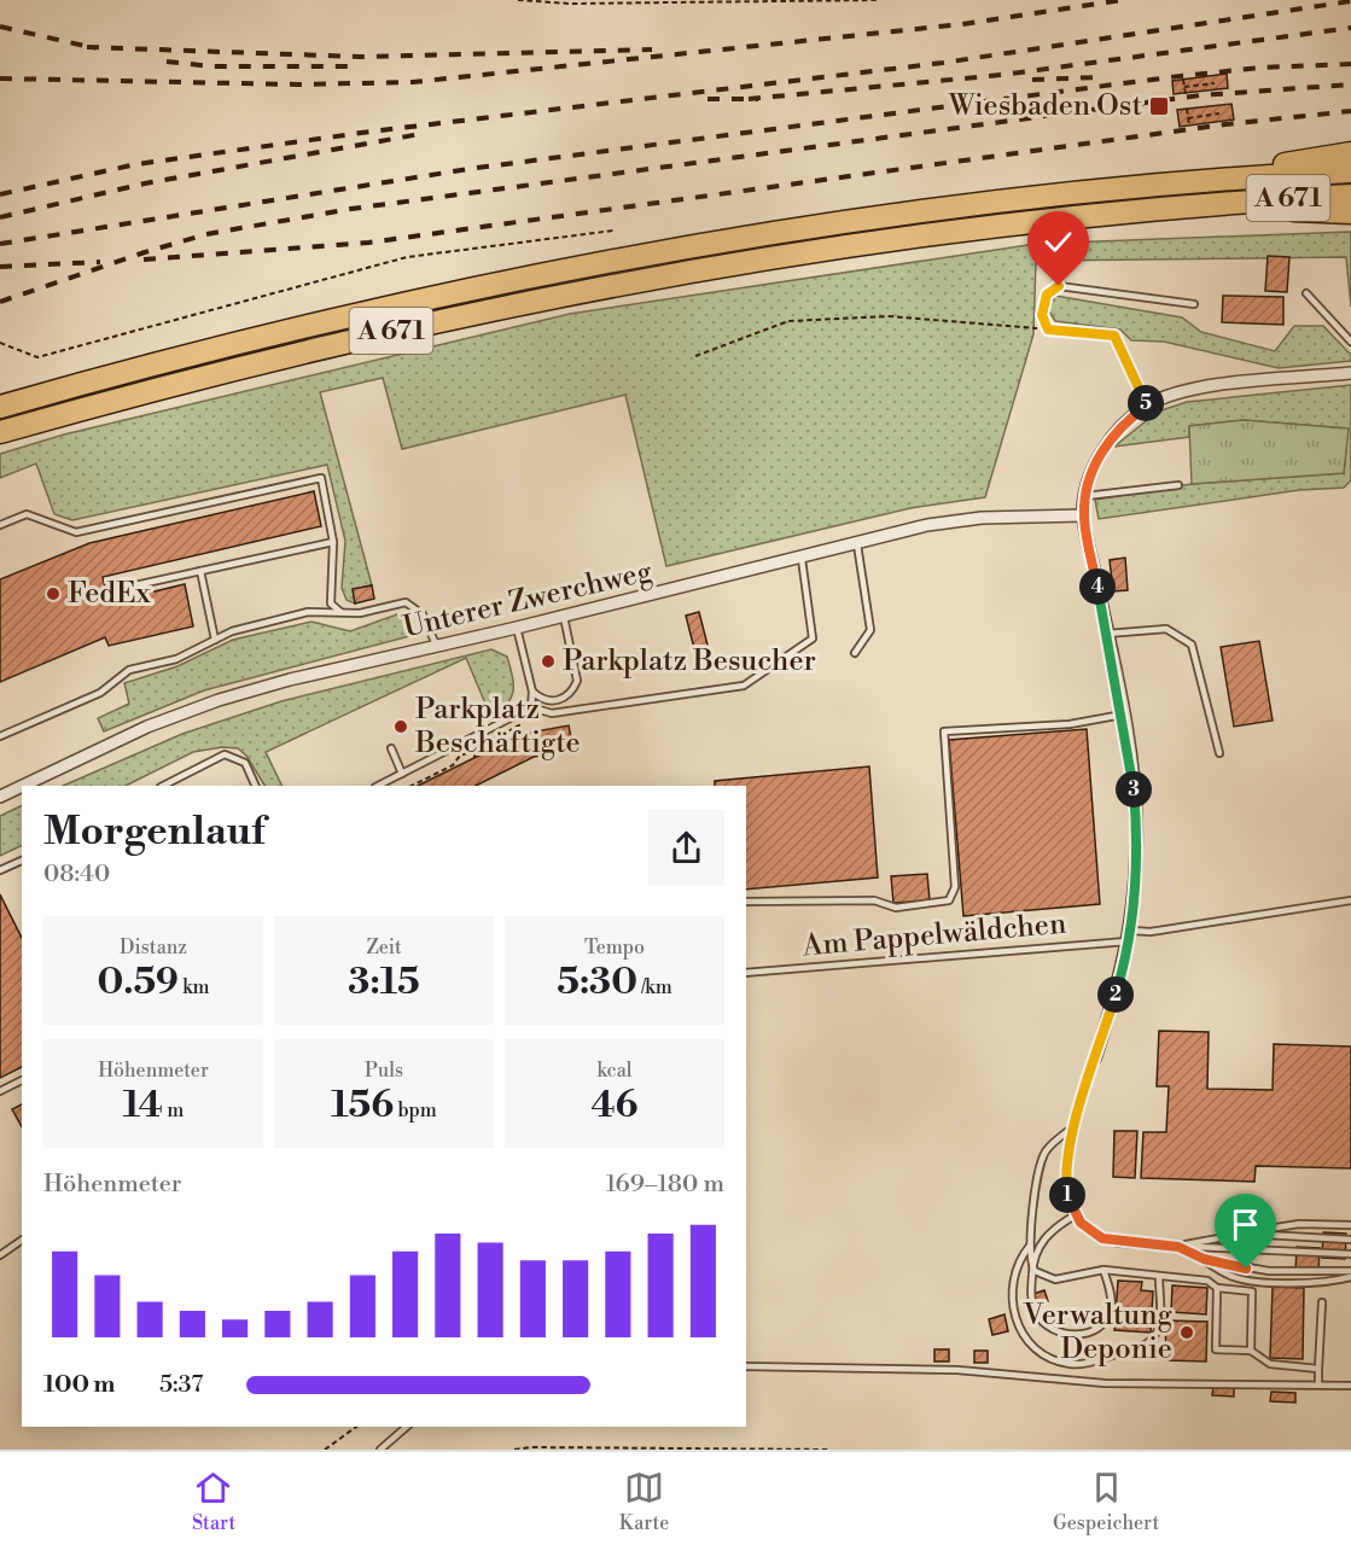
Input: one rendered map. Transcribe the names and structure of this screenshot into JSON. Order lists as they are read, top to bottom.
{
  "streets": {
    "highway": ["A 671"],
    "street": ["Unterer Zwerchweg"],
    "lane": ["Am Pappelwäldchen"]
  },
  "places": {
    "transit": ["Wiesbaden Ost"],
    "other": [
      "FedEx",
      "Parkplatz Besucher",
      "Parkplatz Beschäftigte",
      "Verwaltung Deponie"
    ]
  },
  "page": {
    "pins": [
      "5",
      "4",
      "3",
      "2",
      "1"
    ],
    "heading": ["Morgenlauf", "08:40"],
    "stats": [
      ["Distanz", "0.59 km"],
      ["Zeit", "3:15"],
      ["Tempo", "5:30 /km"],
      ["Höhenmeter", "14 m"],
      ["Puls", "156 bpm"],
      ["kcal", "46"]
    ],
    "chart": ["Höhenmeter", "169–180 m"],
    "list": [
      {
        "name": "100 m",
        "note": "5:37"
      }
    ],
    "tabs": ["Start", "Karte", "Gespeichert"]
  }
}
